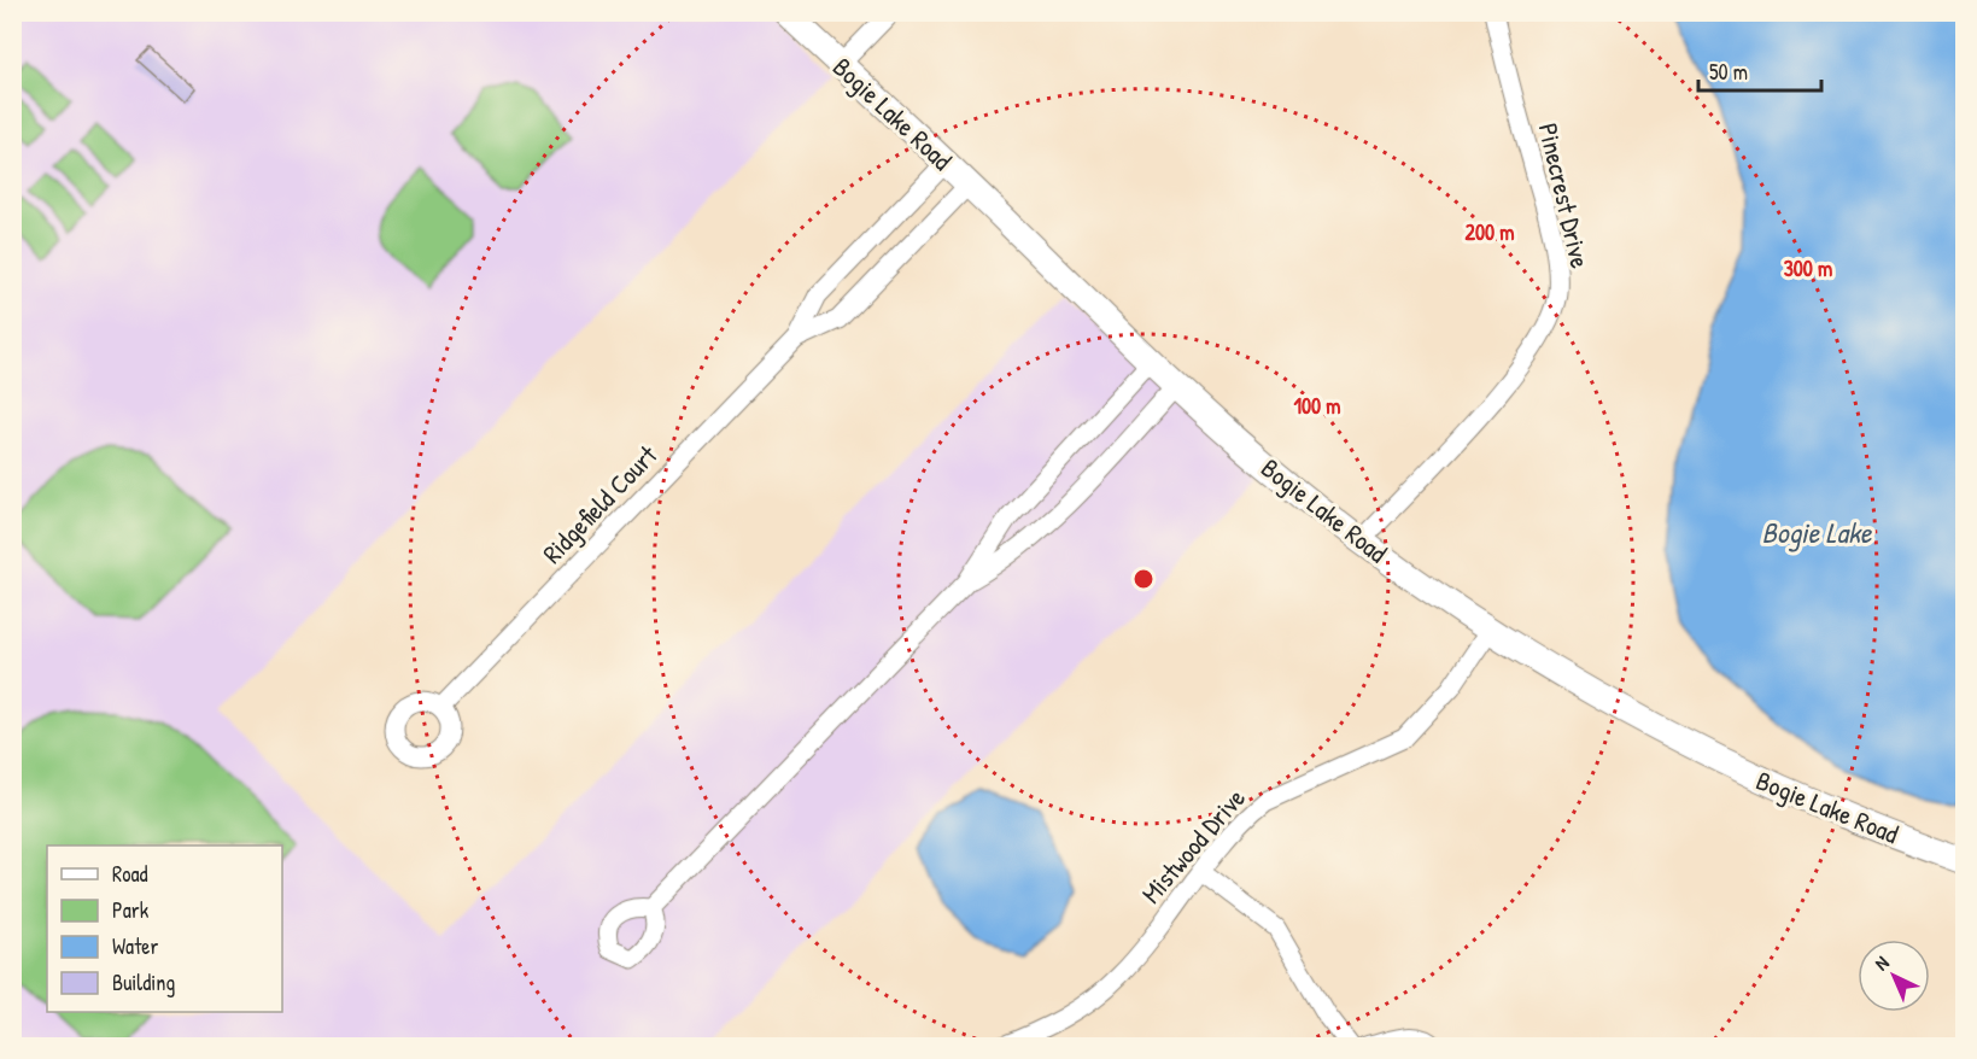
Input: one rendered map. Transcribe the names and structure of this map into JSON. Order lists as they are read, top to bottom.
{
  "streets": {
    "main road": ["Bogie Lake Road"],
    "street": ["Pinecrest Drive", "Ridgefield Court", "Mistwood Drive"]
  },
  "crossings": [
    ["Bogie Lake Road", "Pinecrest Drive"],
    ["Bogie Lake Road", "Ridgefield Court"],
    ["Bogie Lake Road", "Mistwood Drive"]
  ],
  "water": ["Bogie Lake"],
  "legend": [
    "Road",
    "Park",
    "Water",
    "Building"
  ],
  "scale_bar": "50 m",
  "north": "top left",
  "rings": ["200 m", "300 m", "100 m"]
}
